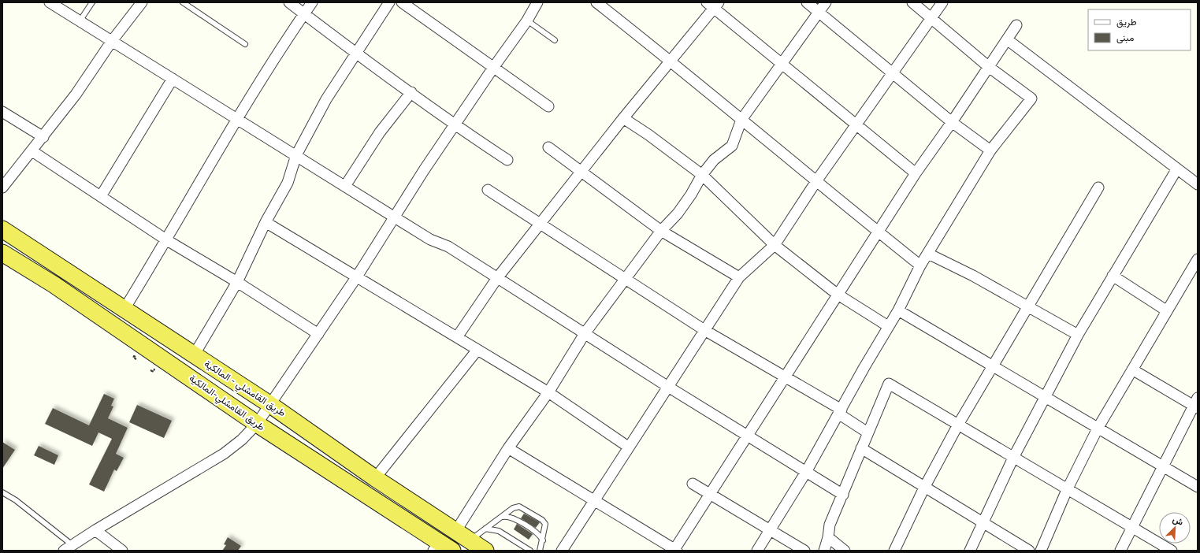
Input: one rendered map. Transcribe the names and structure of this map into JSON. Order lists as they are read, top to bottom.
{
  "streets": {
    "highway": ["طريق القامشلي - المالكية", "طريق القامشلي-المالكية"]
  },
  "legend": ["طريق", "مبنى"],
  "north": "top right"
}
